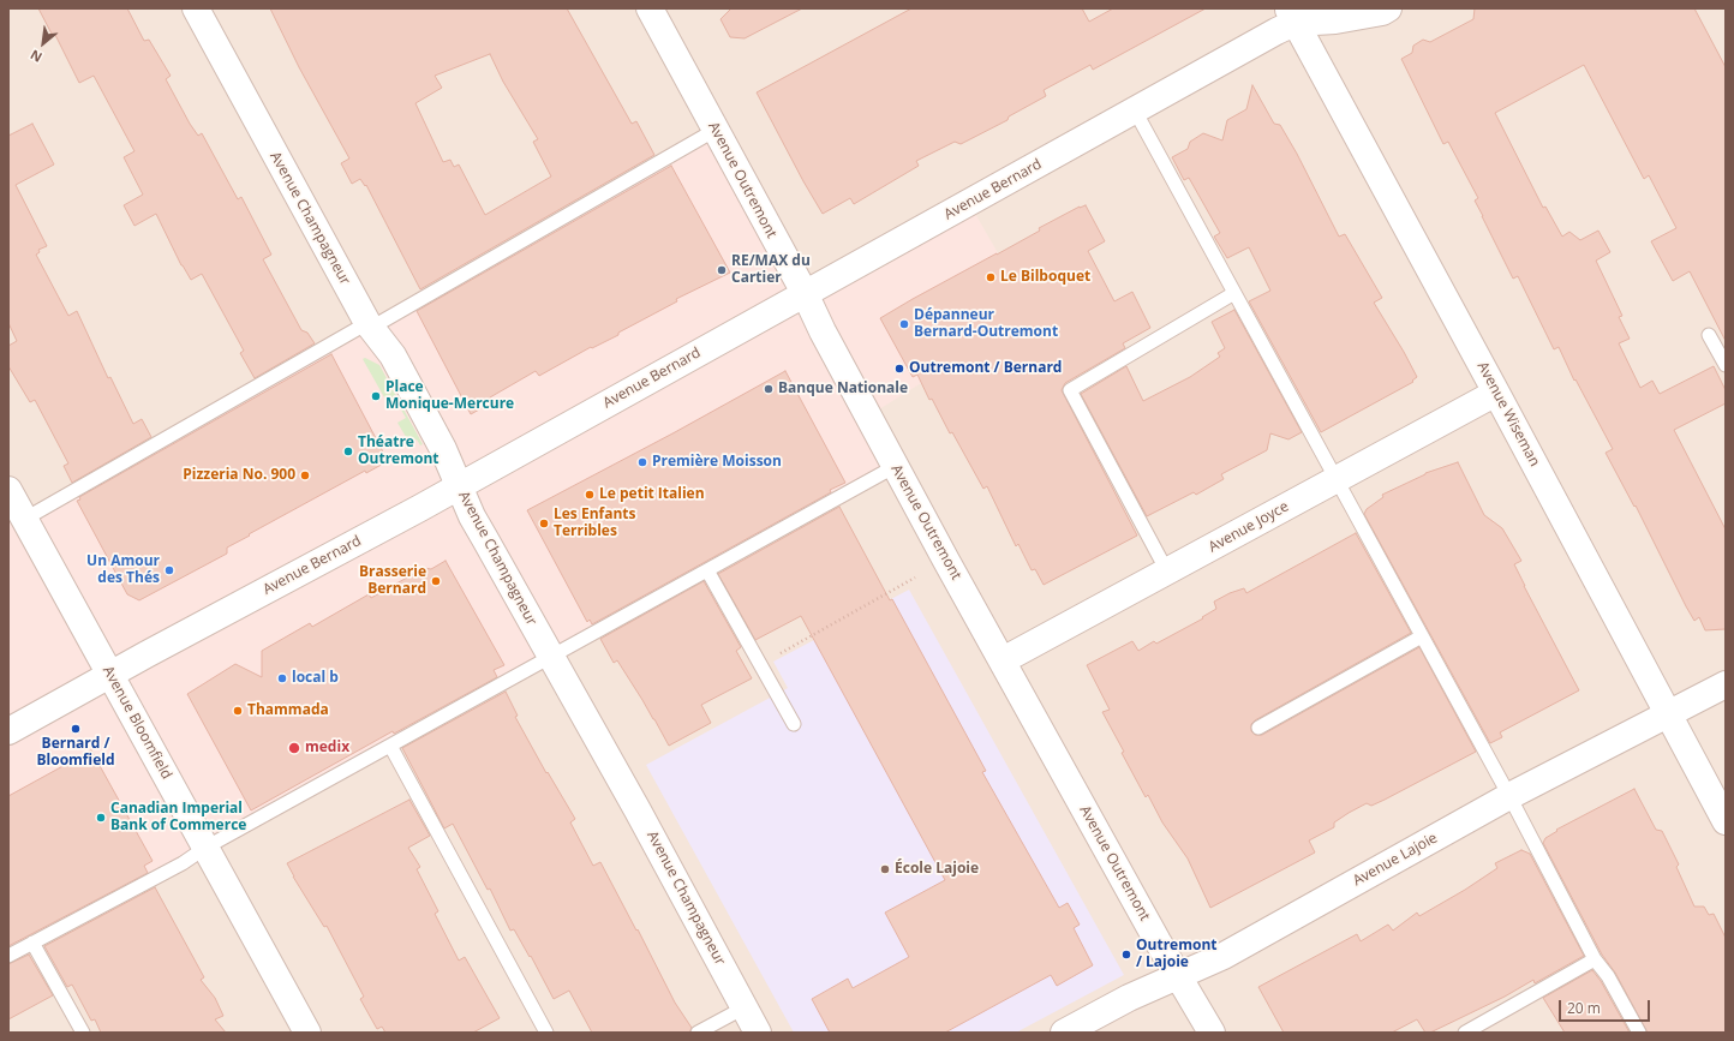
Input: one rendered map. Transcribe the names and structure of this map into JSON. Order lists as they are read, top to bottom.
{
  "streets": {
    "street": [
      "Avenue Outremont",
      "Avenue Bernard",
      "Avenue Champagneur",
      "Avenue Wiseman",
      "Avenue Joyce",
      "Avenue Bloomfield",
      "Avenue Lajoie"
    ]
  },
  "crossings": [
    ["Avenue Outremont", "Avenue Bernard"],
    ["Avenue Outremont", "Avenue Joyce"],
    ["Avenue Outremont", "Avenue Lajoie"],
    ["Avenue Bernard", "Avenue Champagneur"],
    ["Avenue Bernard", "Avenue Wiseman"],
    ["Avenue Bernard", "Avenue Bloomfield"],
    ["Avenue Wiseman", "Avenue Joyce"],
    ["Avenue Wiseman", "Avenue Lajoie"]
  ],
  "places": [
    "RE/MAX du Cartier",
    "Le Bilboquet",
    "Dépanneur Bernard-Outremont",
    "Outremont / Bernard",
    "Banque Nationale",
    "Place Monique-Mercure",
    "Théatre Outremont",
    "Première Moisson",
    "Pizzeria No. 900",
    "Le petit Italien",
    "Les Enfants Terribles",
    "Un Amour des Thés",
    "Brasserie Bernard",
    "local b",
    "Thammada",
    "Bernard / Bloomfield",
    "medix",
    "Canadian Imperial Bank of Commerce",
    "École Lajoie",
    "Outremont / Lajoie"
  ],
  "scale_bar": "20 m",
  "north": "bottom left"
}
